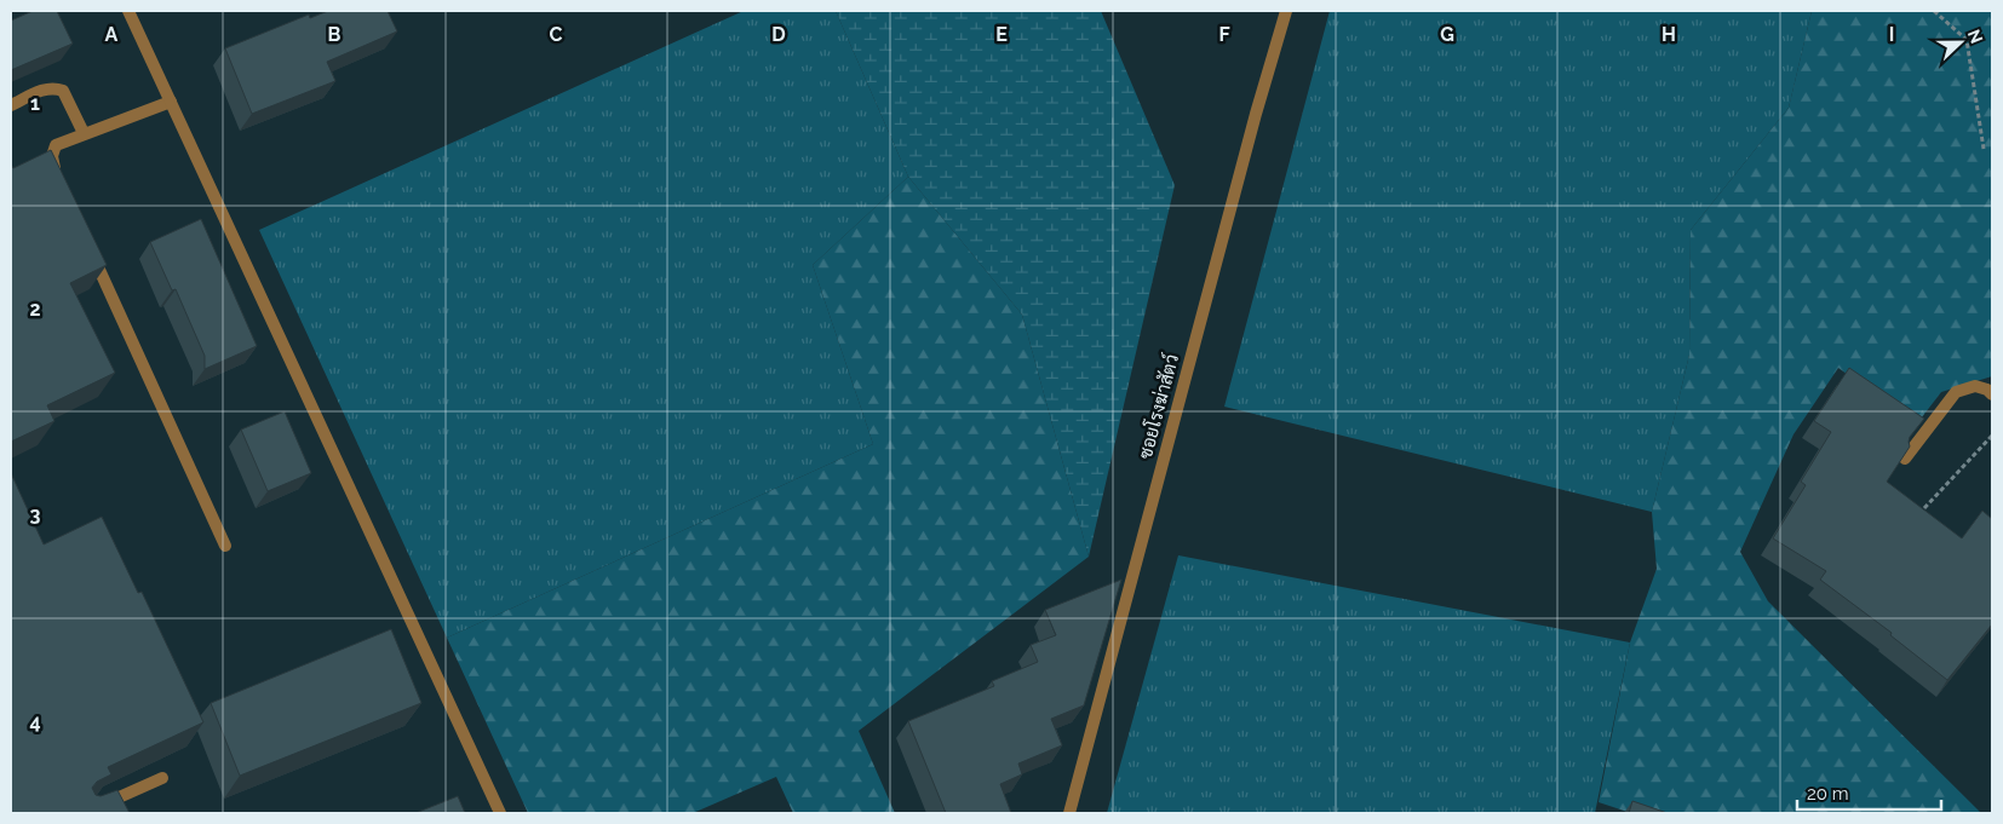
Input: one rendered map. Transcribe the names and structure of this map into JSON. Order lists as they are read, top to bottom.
{
  "streets": {
    "street": ["ซอยโรงฆ่าสัตว์"]
  },
  "scale_bar": "20 m",
  "north": "right",
  "grid": {
    "columns": [
      "A",
      "B",
      "C",
      "D",
      "E",
      "F",
      "G",
      "H",
      "I"
    ],
    "rows": [
      "1",
      "2",
      "3",
      "4"
    ]
  }
}
